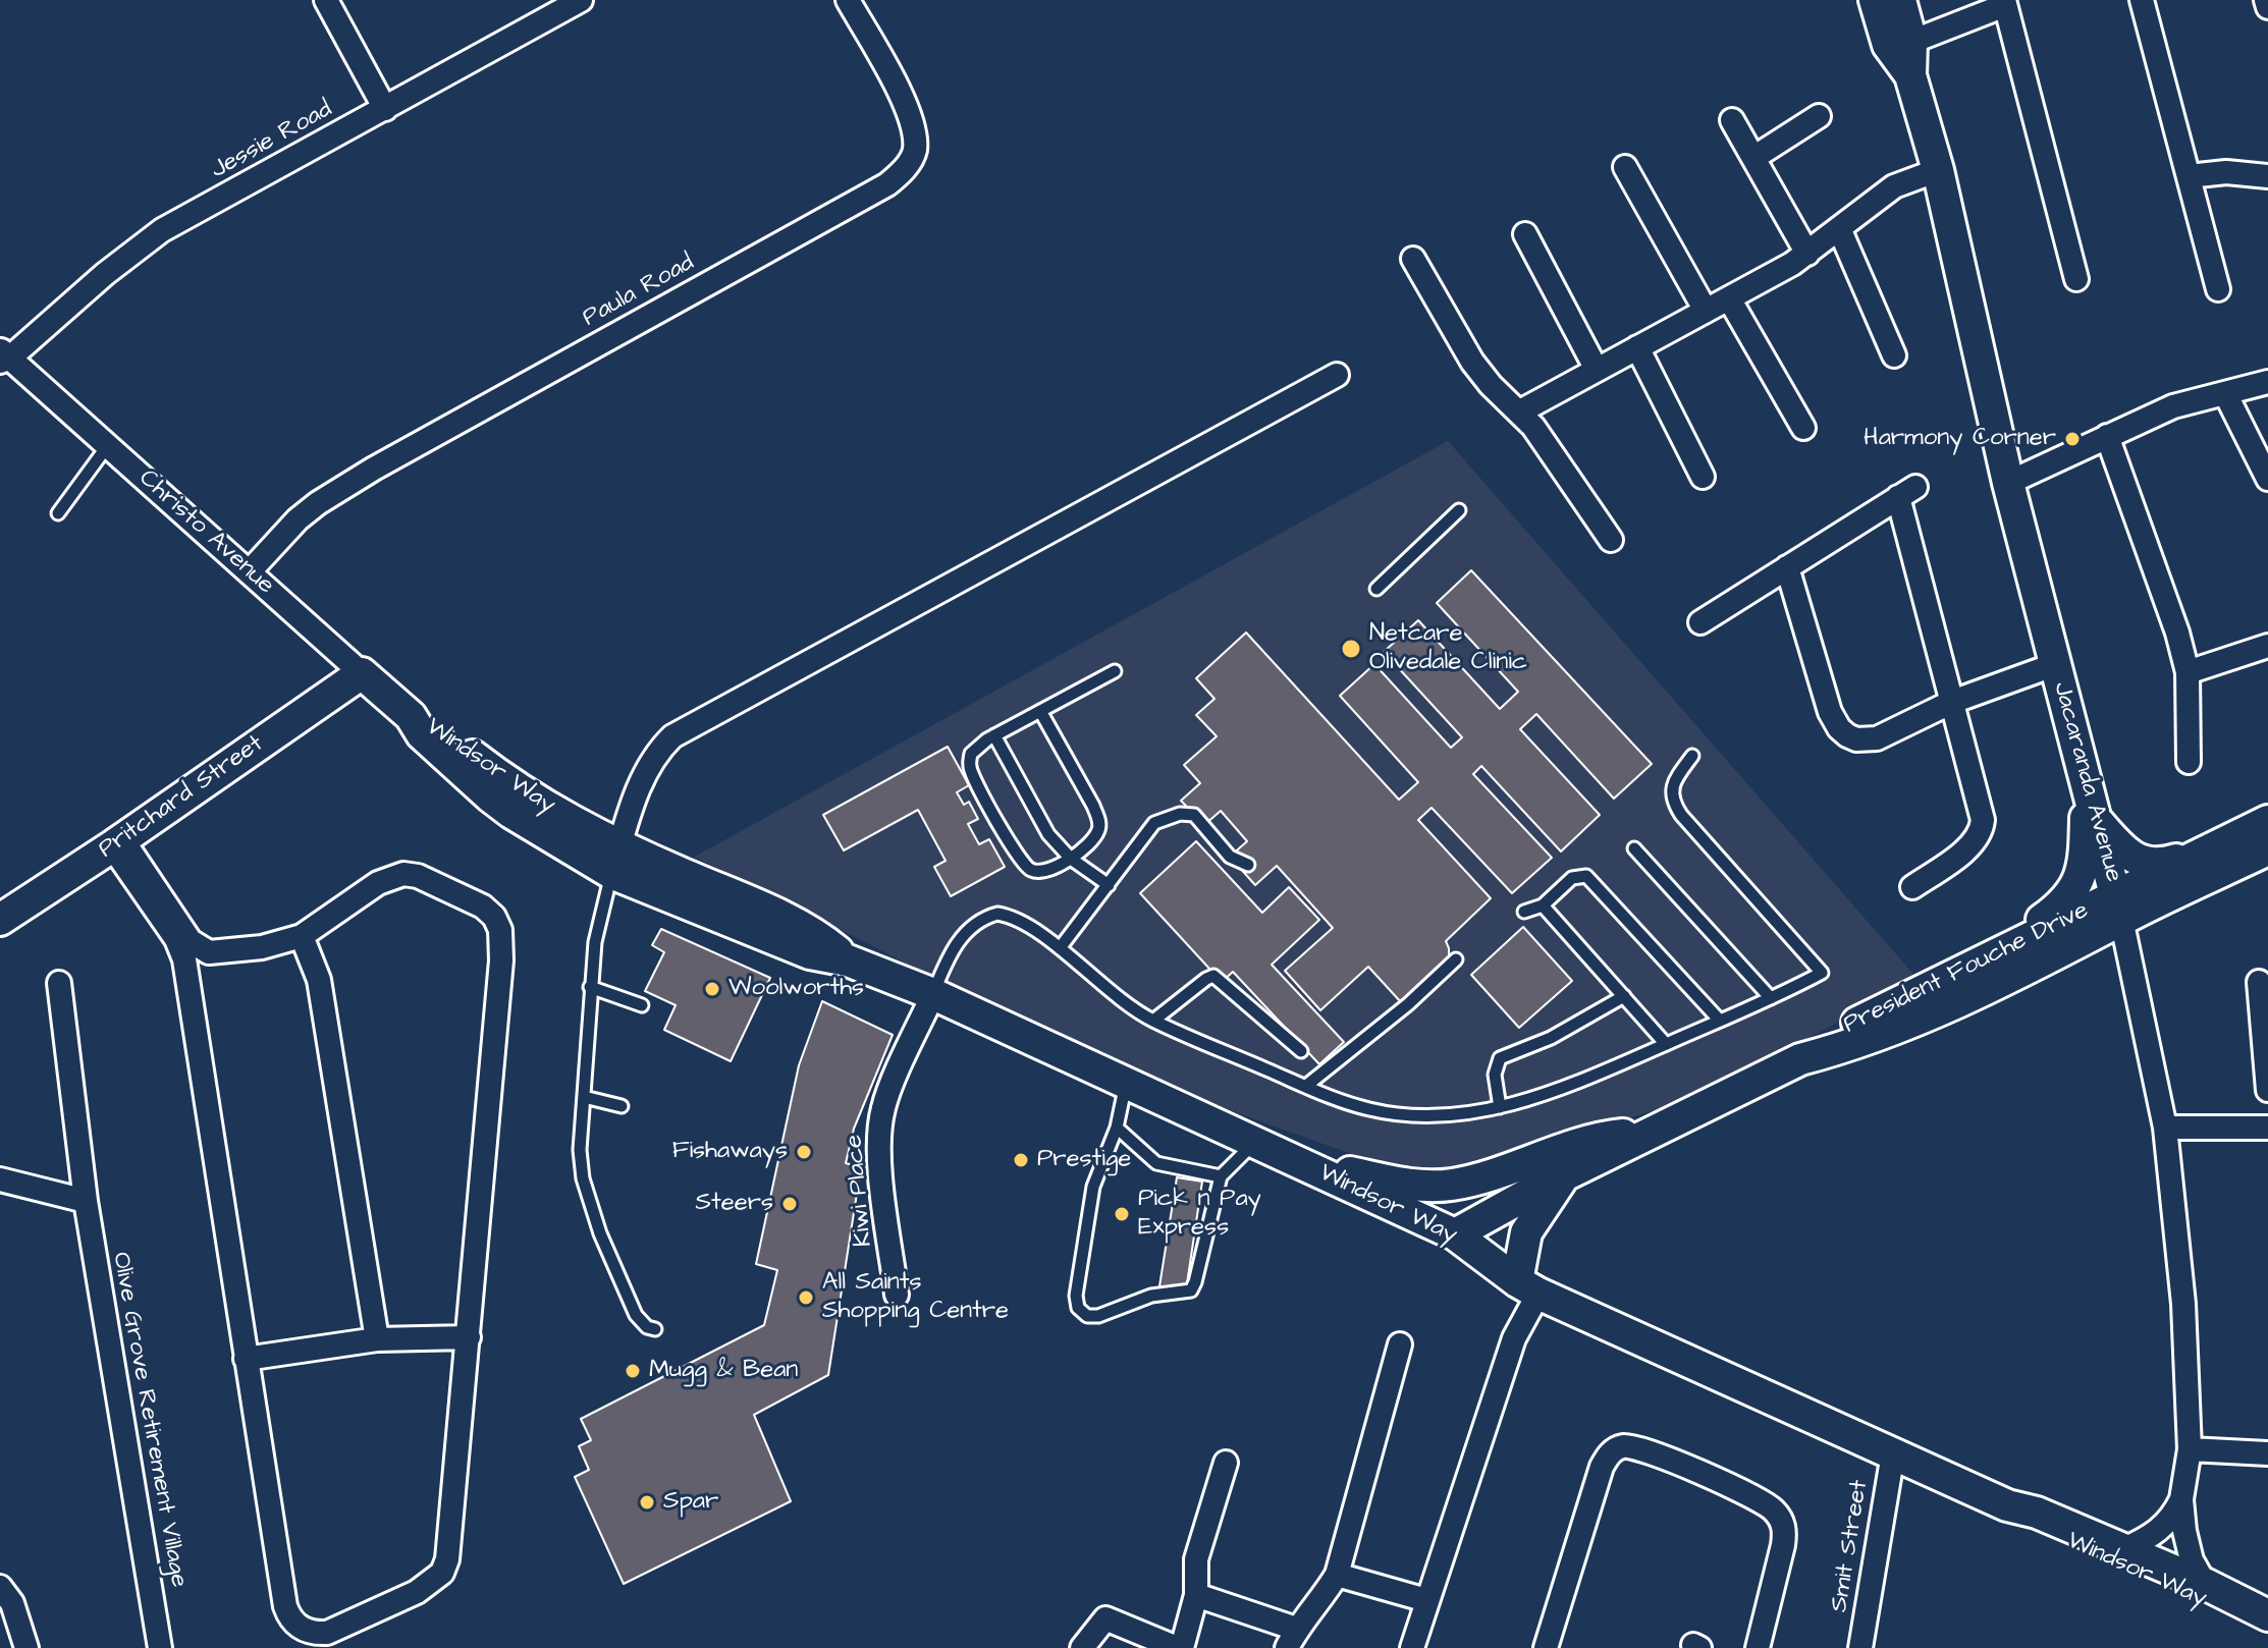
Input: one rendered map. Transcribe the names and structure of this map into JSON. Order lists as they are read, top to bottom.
{
  "streets": {
    "street": [
      "Jessie Road",
      "Paula Road",
      "Christo Avenue",
      "Windsor Way",
      "Jacaranda Avenue",
      "Pritchard Street",
      "President Fouche Drive",
      "Kiwi Place",
      "Olive Grove Retirement Village",
      "Smit Street"
    ]
  },
  "crossings": [
    ["Jessie Road", "Christo Avenue"],
    ["Paula Road", "Christo Avenue"],
    ["Christo Avenue", "Windsor Way"],
    ["Christo Avenue", "Pritchard Street"],
    ["Windsor Way", "Jacaranda Avenue"],
    ["Windsor Way", "President Fouche Drive"],
    ["Windsor Way", "Kiwi Place"],
    ["Windsor Way", "Smit Street"],
    ["Jacaranda Avenue", "President Fouche Drive"]
  ],
  "places": [
    "Harmony Corner",
    "Netcare Olivedale Clinic",
    "Woolworths",
    "Fishaways",
    "Prestige",
    "Steers",
    "Pick n Pay Express",
    "All Saints Shopping Centre",
    "Mugg & Bean",
    "Spar"
  ]
}
